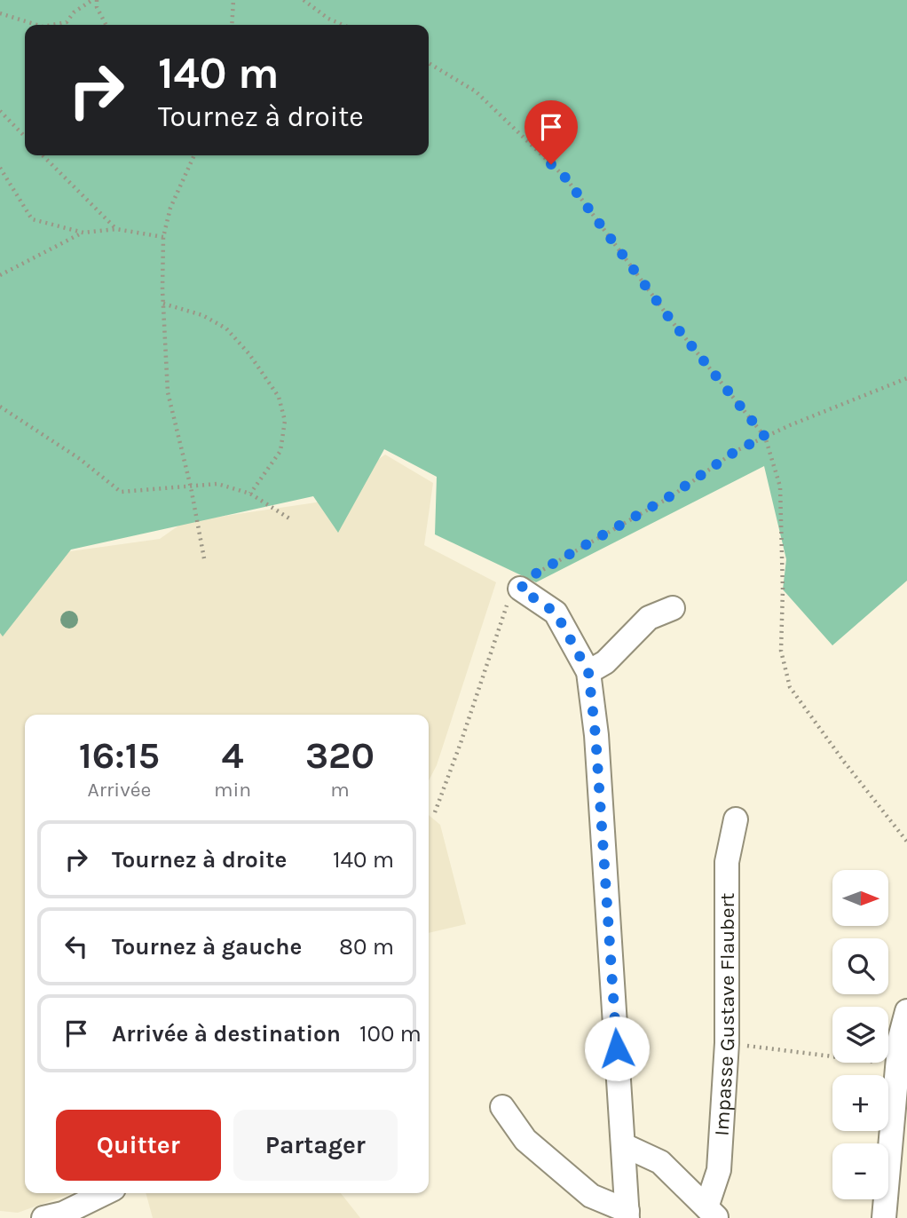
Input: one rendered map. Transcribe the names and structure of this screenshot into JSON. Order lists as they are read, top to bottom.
{
  "streets": {
    "street": ["Impasse Gustave Flaubert"]
  },
  "north": "right",
  "page": {
    "turn": ["140 m", "Tournez à droite"],
    "eta": [
      "16:15",
      "Arrivée",
      "4",
      "min",
      "320",
      "m"
    ],
    "list": [
      {
        "name": "Tournez à droite",
        "value": "140 m"
      },
      {
        "name": "Tournez à gauche",
        "value": "80 m"
      },
      {
        "name": "Arrivée à destination",
        "value": "100 m"
      }
    ],
    "map_buttons": ["+", "−"],
    "buttons": ["Quitter", "Partager"]
  }
}
